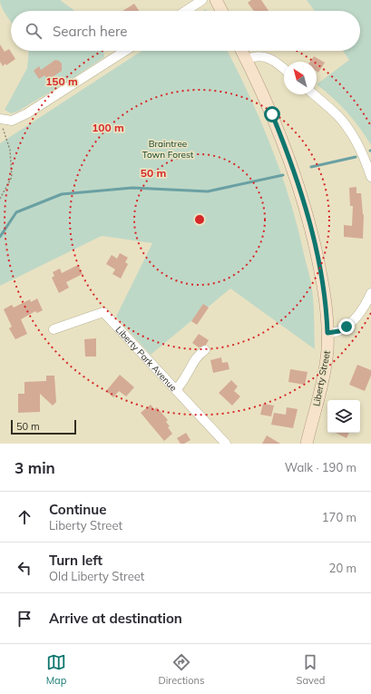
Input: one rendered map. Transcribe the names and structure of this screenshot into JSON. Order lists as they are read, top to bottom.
{
  "streets": {
    "main road": ["Liberty Street"],
    "street": ["Liberty Park Avenue"]
  },
  "parks": ["Braintree Town Forest"],
  "scale_bar": "50 m",
  "north": "top left",
  "page": {
    "search": "Search here",
    "scale": "50 m",
    "heading": ["3 min", "Walk · 190 m"],
    "list": [
      ["Continue", "Liberty Street", "170 m"],
      ["Turn left", "Old Liberty Street", "20 m"],
      "Arrive at destination"
    ],
    "nav": ["Map", "Directions", "Saved"]
  },
  "rings": ["150 m", "100 m", "50 m"]
}
